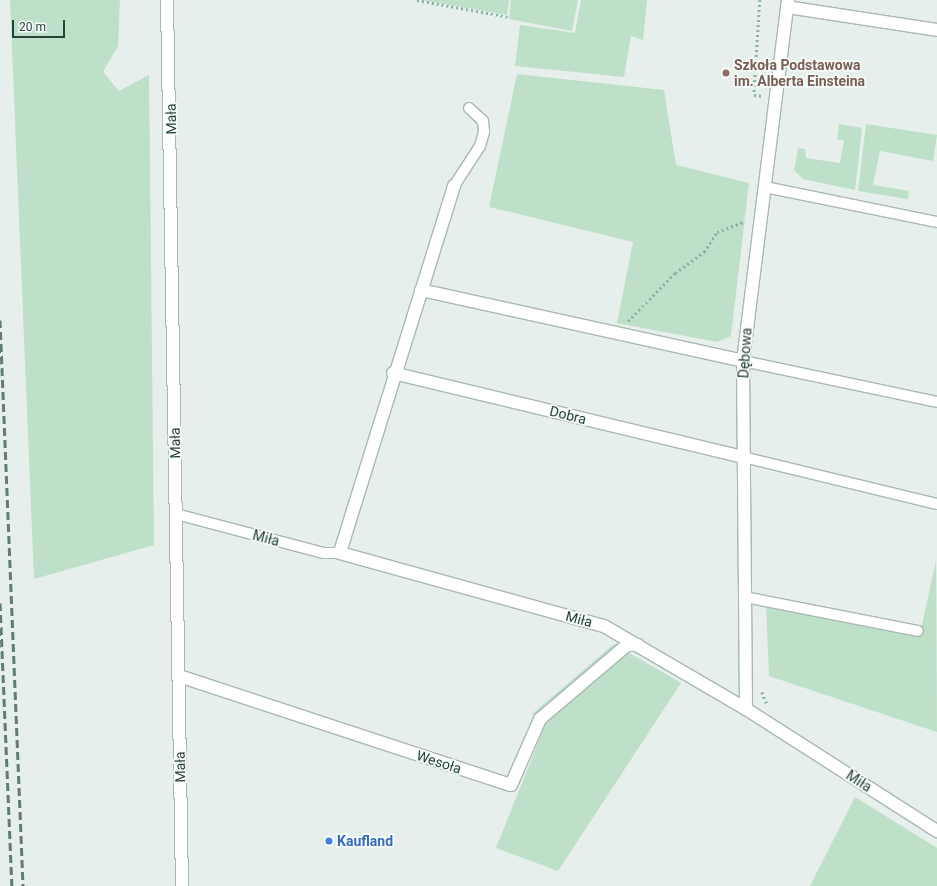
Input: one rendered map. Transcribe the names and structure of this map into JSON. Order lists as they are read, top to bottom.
{
  "streets": {
    "street": [
      "Mała",
      "Dębowa",
      "Dobra",
      "Miła",
      "Wesoła"
    ]
  },
  "crossings": [
    ["Mała", "Miła"],
    ["Mała", "Wesoła"],
    ["Dębowa", "Dobra"],
    ["Dębowa", "Miła"],
    ["Miła", "Wesoła"]
  ],
  "places": ["Szkoła Podstawowa im. Alberta Einsteina", "Kaufland"],
  "scale_bar": "20 m"
}
